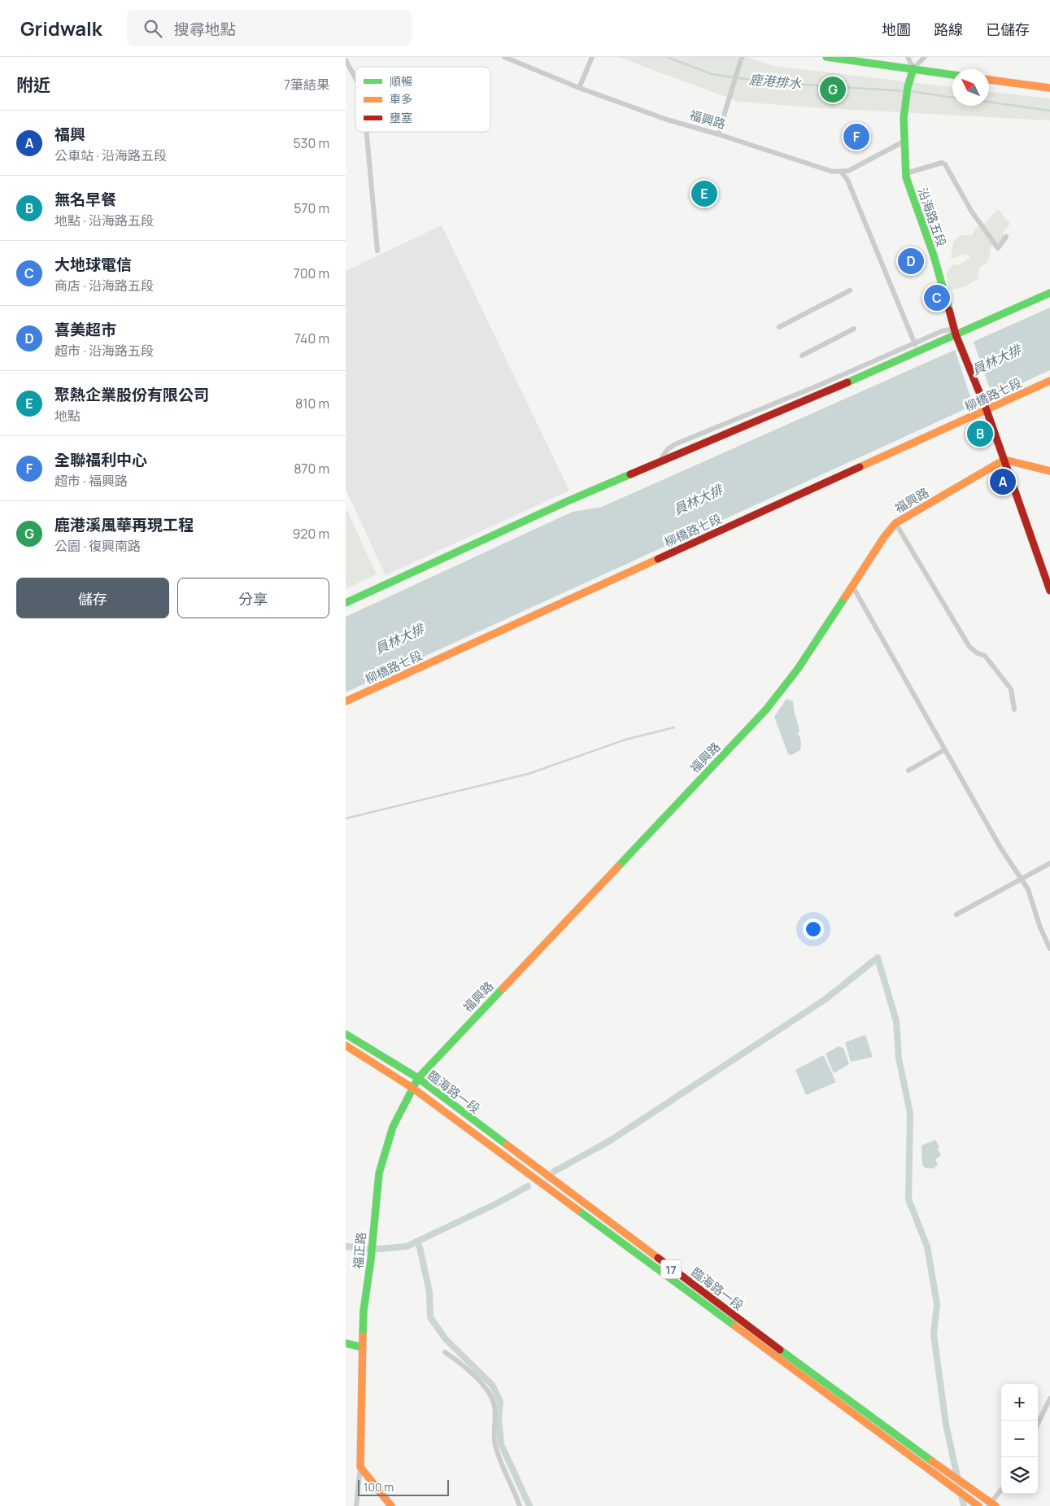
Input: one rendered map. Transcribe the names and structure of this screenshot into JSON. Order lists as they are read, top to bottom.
{
  "streets": {
    "main road": [
      "福興路",
      "沿海路五段",
      "柳橋路七段",
      "臨海路一段",
      "福正路",
      "17"
    ]
  },
  "crossings": [
    ["福興路", "臨海路一段"],
    ["福興路", "福正路"],
    ["沿海路五段", "柳橋路七段"],
    ["臨海路一段", "福正路"]
  ],
  "water": ["鹿港排水", "員林大排"],
  "legend": ["順暢", "車多", "壅塞"],
  "scale_bar": "100 m",
  "north": "top left",
  "page": {
    "header": "Gridwalk",
    "search": "搜尋地點",
    "nav": ["地圖", "路線", "已儲存"],
    "heading": ["附近", "7筆結果"],
    "pins": [
      "G",
      "F",
      "E",
      "D",
      "C",
      "B",
      "A"
    ],
    "list": [
      {
        "mark": "A",
        "name": "福興",
        "note": "公車站 · 沿海路五段",
        "value": "530 m"
      },
      {
        "mark": "B",
        "name": "無名早餐",
        "note": "地點 · 沿海路五段",
        "value": "570 m"
      },
      {
        "mark": "C",
        "name": "大地球電信",
        "note": "商店 · 沿海路五段",
        "value": "700 m"
      },
      {
        "mark": "D",
        "name": "喜美超市",
        "note": "超市 · 沿海路五段",
        "value": "740 m"
      },
      {
        "mark": "E",
        "name": "聚熱企業股份有限公司",
        "note": "地點",
        "value": "810 m"
      },
      {
        "mark": "F",
        "name": "全聯福利中心",
        "note": "超市 · 福興路",
        "value": "870 m"
      },
      {
        "mark": "G",
        "name": "鹿港溪風華再現工程",
        "note": "公園 · 復興南路",
        "value": "920 m"
      }
    ],
    "buttons": ["儲存", "分享"],
    "map_buttons": ["+", "−"],
    "scale": "100 m"
  }
}
